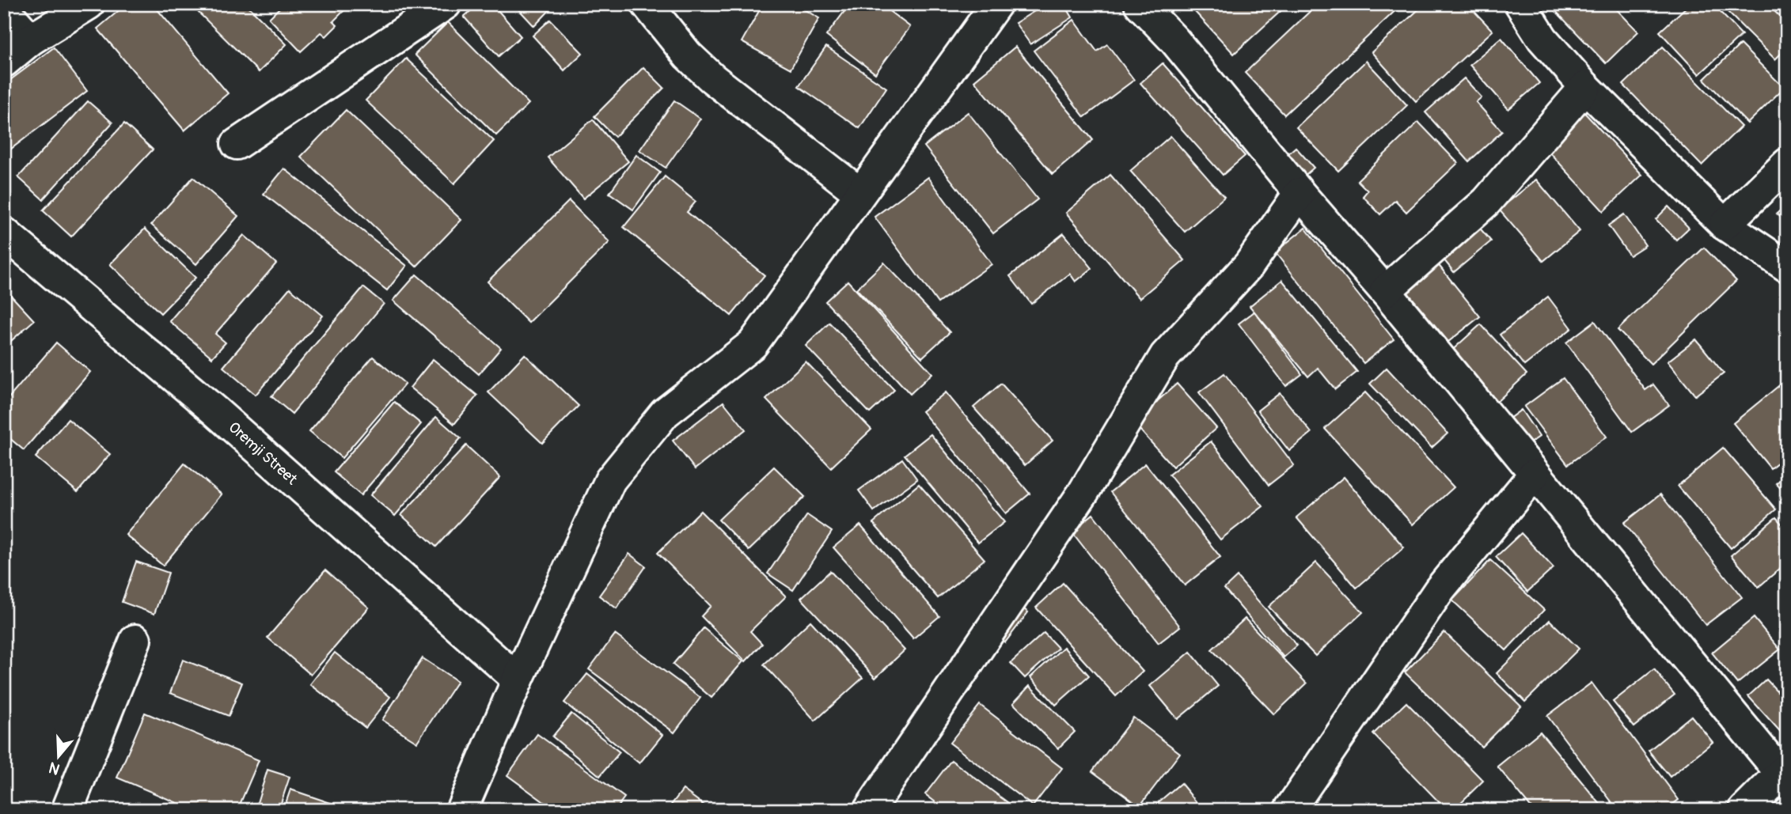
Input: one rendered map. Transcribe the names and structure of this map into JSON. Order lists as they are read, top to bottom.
{
  "streets": {
    "street": ["Oremji Street"]
  },
  "north": "bottom"
}
